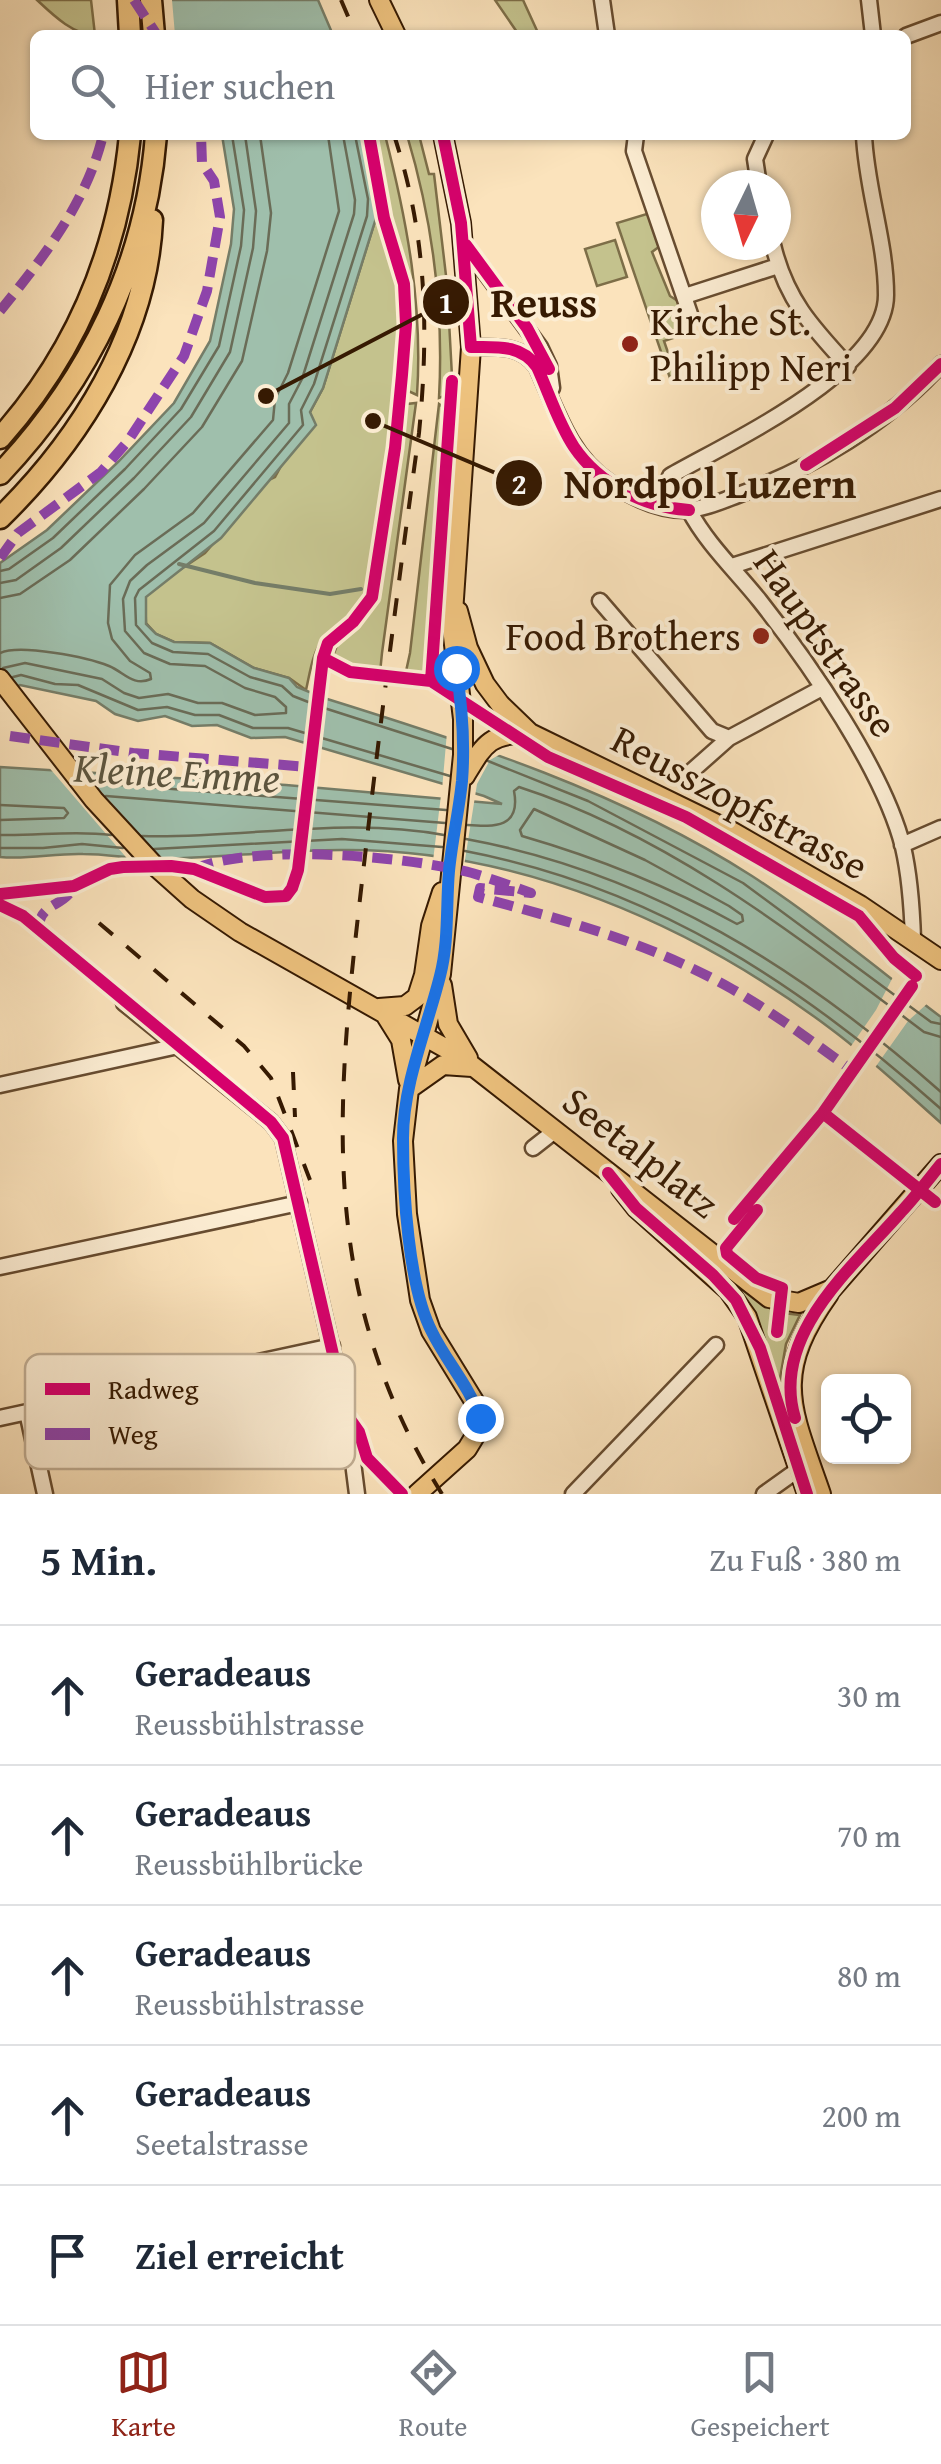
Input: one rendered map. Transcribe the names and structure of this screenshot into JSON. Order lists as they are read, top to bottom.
{
  "streets": {
    "main road": ["Reusszopfstrasse", "Seetalplatz"],
    "street": ["Hauptstrasse"]
  },
  "crossings": [
    ["Hauptstrasse", "Reusszopfstrasse"]
  ],
  "water": ["Kleine Emme"],
  "places": [
    "Kirche St. Philipp Neri",
    "Reuss",
    "Nordpol Luzern",
    "Food Brothers"
  ],
  "legend": ["Radweg", "Weg"],
  "north": "bottom",
  "page": {
    "search": "Hier suchen",
    "heading": ["5 Min.", "Zu Fuß · 380 m"],
    "list": [
      ["Geradeaus", "Reussbühlstrasse", "30 m"],
      ["Geradeaus", "Reussbühlbrücke", "70 m"],
      ["Geradeaus", "Reussbühlstrasse", "80 m"],
      ["Geradeaus", "Seetalstrasse", "200 m"],
      "Ziel erreicht"
    ],
    "nav": ["Karte", "Route", "Gespeichert"]
  }
}
